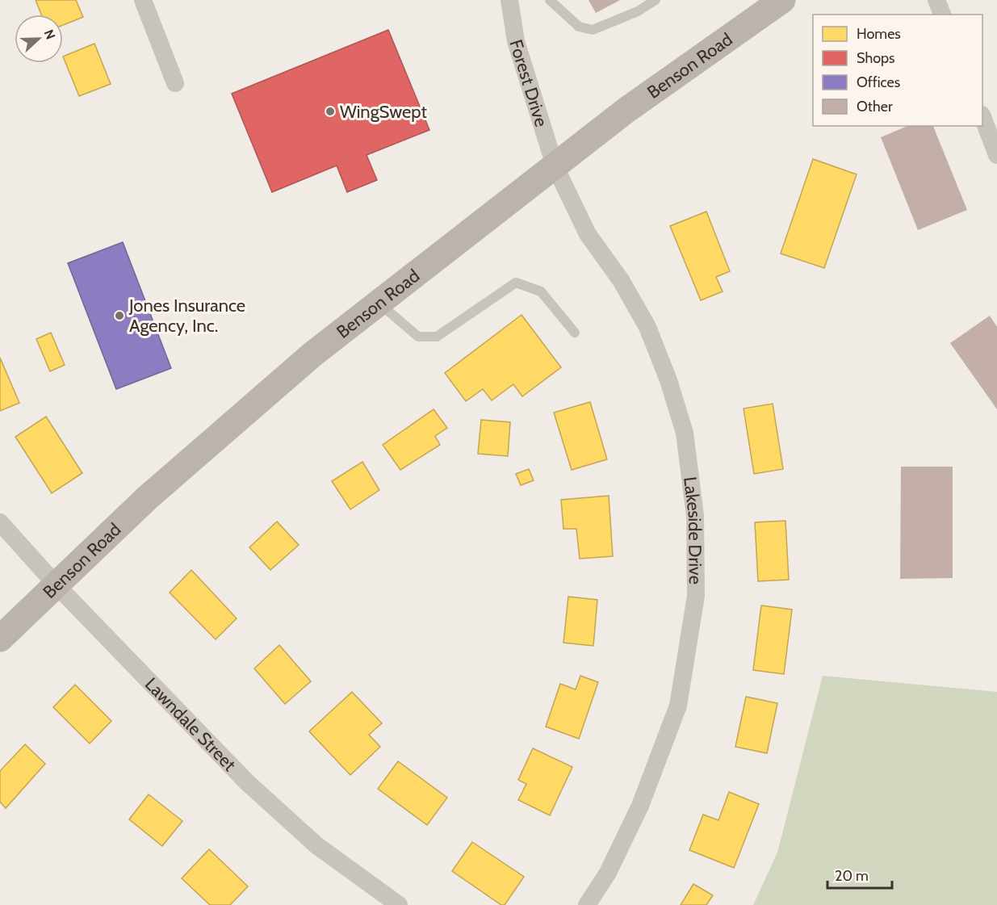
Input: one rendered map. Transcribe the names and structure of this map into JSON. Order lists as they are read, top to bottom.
{
  "streets": {
    "main road": ["Benson Road"],
    "street": ["Forest Drive", "Lakeside Drive", "Lawndale Street"]
  },
  "crossings": [
    ["Benson Road", "Forest Drive"],
    ["Benson Road", "Lakeside Drive"],
    ["Benson Road", "Lawndale Street"],
    ["Forest Drive", "Lakeside Drive"]
  ],
  "places": ["WingSwept", "Jones Insurance Agency, Inc."],
  "legend": [
    "Homes",
    "Shops",
    "Offices",
    "Other"
  ],
  "scale_bar": "20 m",
  "north": "right"
}
